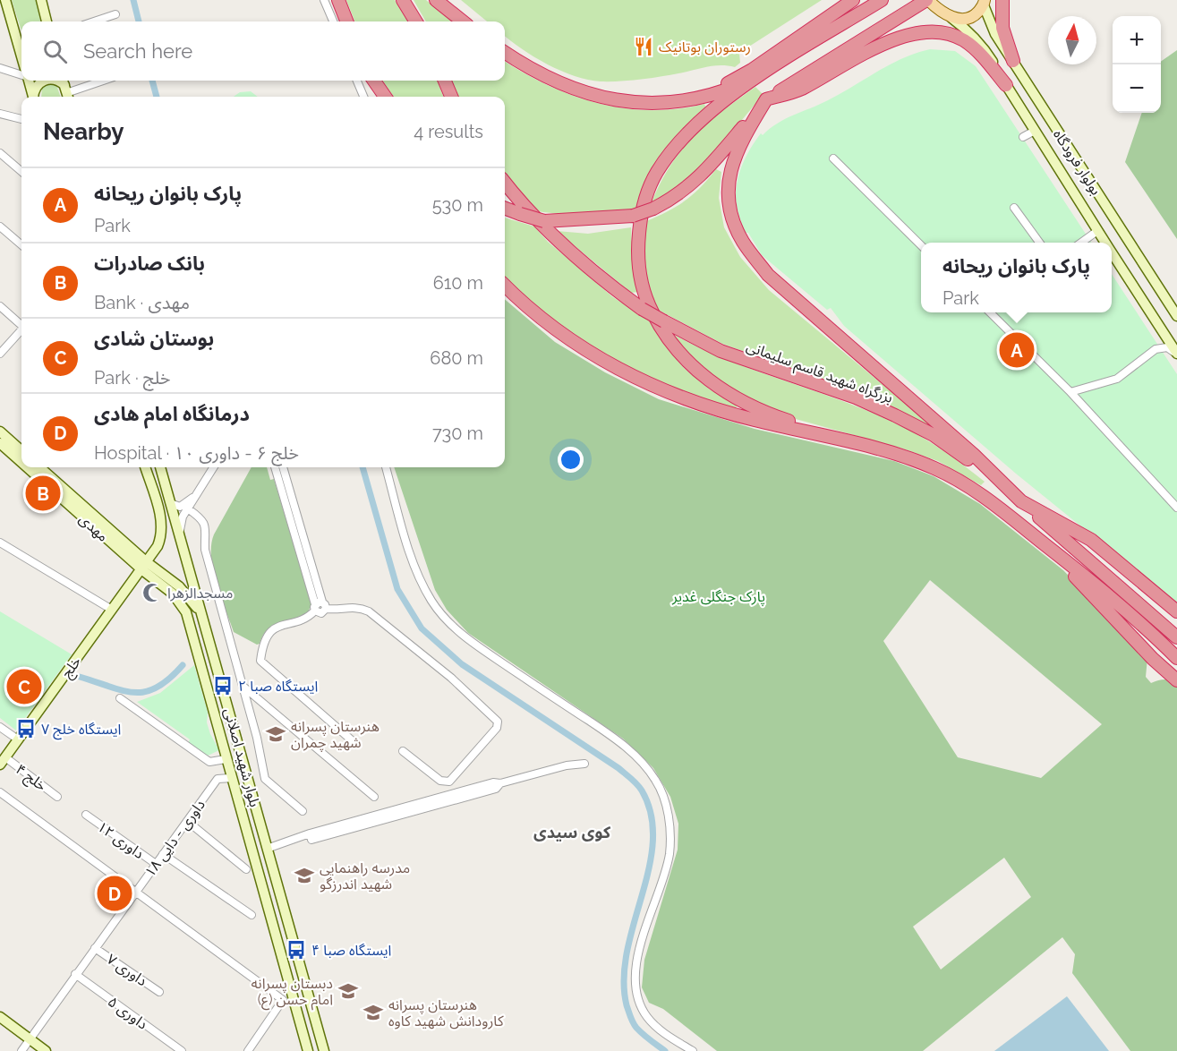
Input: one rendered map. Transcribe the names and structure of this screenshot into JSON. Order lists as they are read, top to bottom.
{
  "streets": {
    "highway": ["بزرگراه شهید قاسم سلیمانی"],
    "main road": [
      "بولوار فرودگاه",
      "مهدی",
      "خلج",
      "بلوار شهید اصلانی"
    ],
    "street": [
      "خلج ۴",
      "داوری - دایی ۱۸",
      "داوری ۱۲",
      "داوری ۷",
      "داوری ۵"
    ]
  },
  "crossings": [
    ["مهدی", "خلج"],
    ["مهدی", "بلوار شهید اصلانی"],
    ["خلج", "خلج ۴"],
    ["بلوار شهید اصلانی", "داوری - دایی ۱۸"],
    ["داوری - دایی ۱۸", "داوری ۱۲"],
    ["داوری - دایی ۱۸", "داوری ۷"],
    ["داوری - دایی ۱۸", "داوری ۵"]
  ],
  "districts": ["کوی سیدی"],
  "parks": ["پارک جنگلی غدیر"],
  "places": {
    "restaurant": ["رستوران بوتانیک"],
    "mosque": ["مسجدالزهرا"],
    "bus stop": ["ایستگاه صبا ۲", "ایستگاه خلج ۷", "ایستگاه صبا ۴"],
    "school or university": [
      "هنرستان پسرانه شهید چمران",
      "مدرسه راهنمایی شهید اندرزگو",
      "دبستان پسرانه امام حسن (ع)",
      "هنرستان پسرانه کارودانش شهید کاوه"
    ]
  },
  "north": "top",
  "page": {
    "map_buttons": ["+", "−"],
    "search": "Search here",
    "heading": ["Nearby", "4 results"],
    "list": [
      {
        "mark": "A",
        "name": "پارک بانوان ریحانه",
        "note": "Park",
        "value": "530 m"
      },
      {
        "mark": "B",
        "name": "بانک صادرات",
        "note": "Bank · مهدی",
        "value": "610 m"
      },
      {
        "mark": "C",
        "name": "بوستان شادی",
        "note": "Park · خلج",
        "value": "680 m"
      },
      {
        "mark": "D",
        "name": "درمانگاه امام هادی",
        "note": "Hospital · خلج ۶ - داوری ۱۰",
        "value": "730 m"
      }
    ],
    "popup": ["پارک بانوان ریحانه", "Park"],
    "pins": [
      "A",
      "B",
      "C",
      "D"
    ]
  }
}
